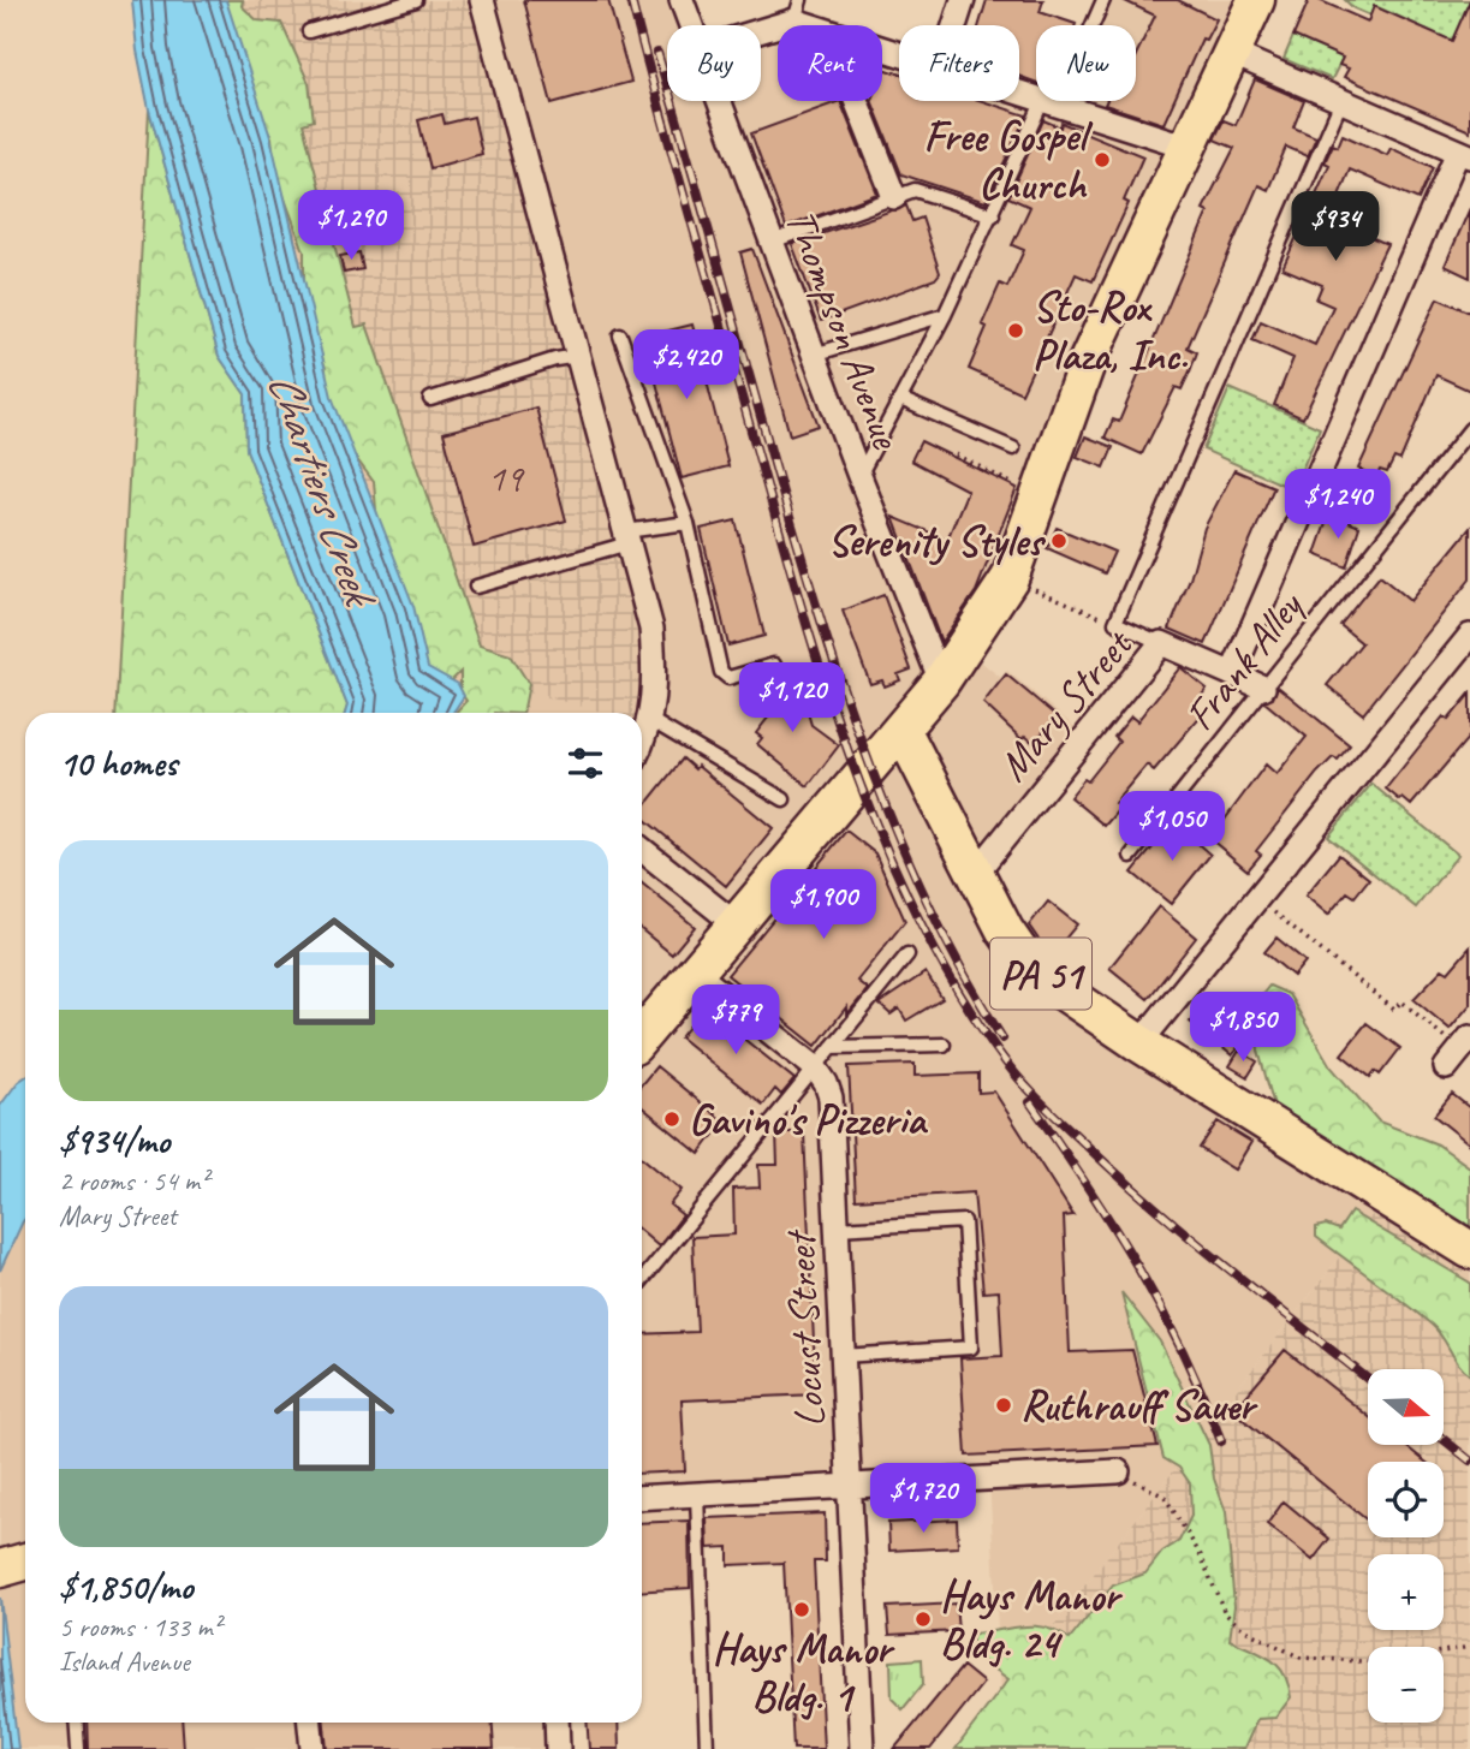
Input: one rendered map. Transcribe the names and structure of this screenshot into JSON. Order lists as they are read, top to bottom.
{
  "streets": {
    "main road": ["PA 51"],
    "street": ["Thompson Avenue", "Mary Street", "Locust Street"],
    "lane": ["Frank Alley"]
  },
  "crossings": [
    ["Frank Alley", "Mary Street"],
    ["Mary Street", "PA 51"]
  ],
  "water": ["Chartiers Creek"],
  "places": [
    "Free Gospel Church",
    "Sto-Rox Plaza, Inc.",
    "Serenity Styles",
    "Gavino's Pizzeria",
    "Ruthrauff Sauer",
    "Hays Manor Bldg. 1",
    "Hays Manor Bldg. 24"
  ],
  "house_numbers": ["19"],
  "north": "right",
  "page": {
    "chip": [
      "Buy",
      "Rent",
      "Filters",
      "New"
    ],
    "price": [
      "$1,290",
      "$934",
      "$2,420",
      "$1,240",
      "$1,120",
      "$1,050",
      "$1,900",
      "$779",
      "$1,850",
      "$1,720"
    ],
    "heading": "10 homes",
    "list": [
      {
        "name": "$934/mo",
        "note": "2 rooms · 54 m² · Mary Street"
      },
      {
        "name": "$1,850/mo",
        "note": "5 rooms · 133 m² · Island Avenue"
      }
    ],
    "map_buttons": ["+", "−"]
  }
}
